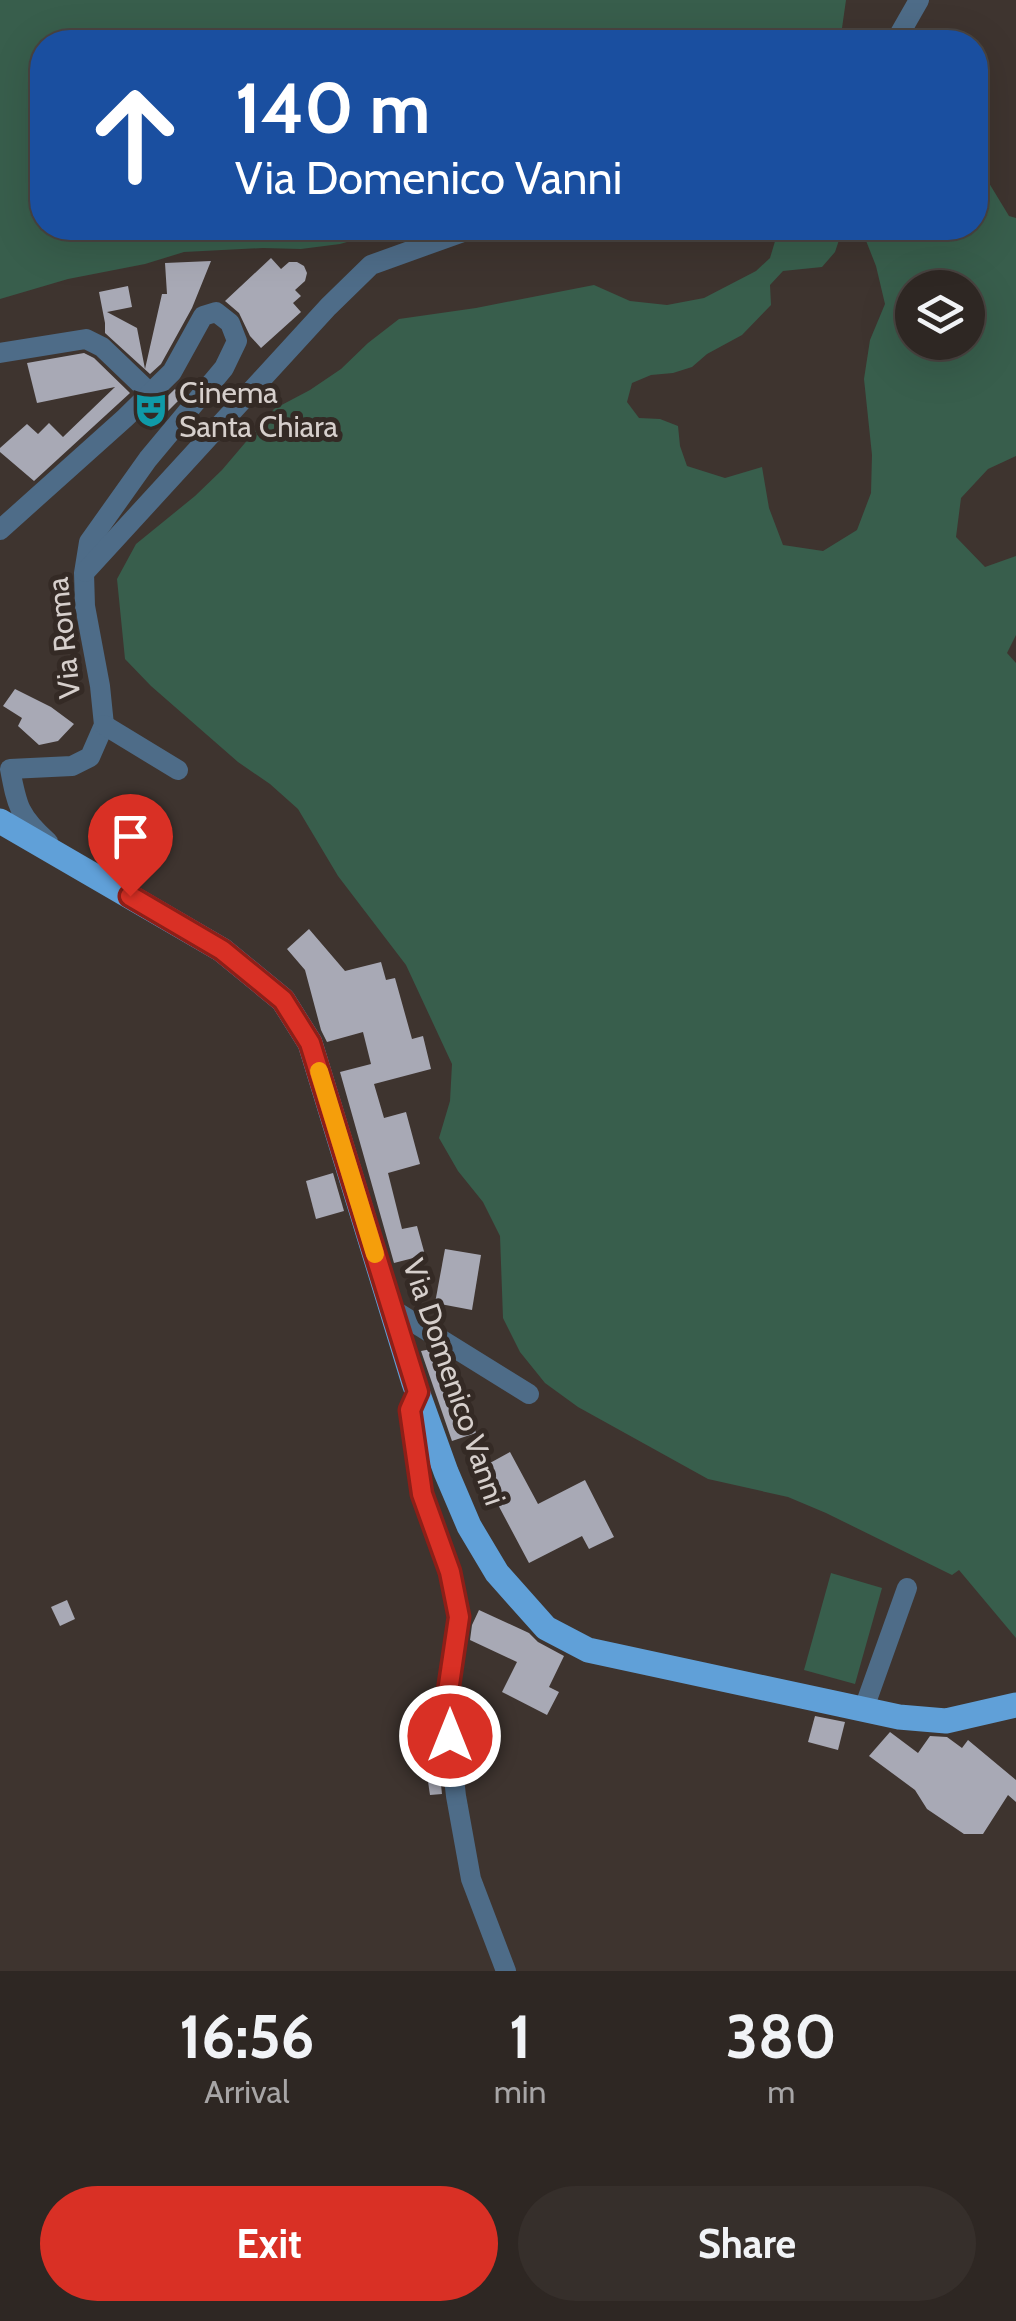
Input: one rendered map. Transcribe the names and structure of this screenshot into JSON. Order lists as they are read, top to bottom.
{
  "streets": {
    "main road": ["Via Domenico Vanni"],
    "street": ["Via Roma"]
  },
  "crossings": [
    ["Via Roma", "Via Domenico Vanni"]
  ],
  "places": {
    "theatre": ["Cinema Santa Chiara"]
  },
  "page": {
    "turn": ["140 m", "Via Domenico Vanni"],
    "eta": [
      "16:56",
      "Arrival",
      "1",
      "min",
      "380",
      "m"
    ],
    "buttons": ["Exit", "Share"]
  }
}
